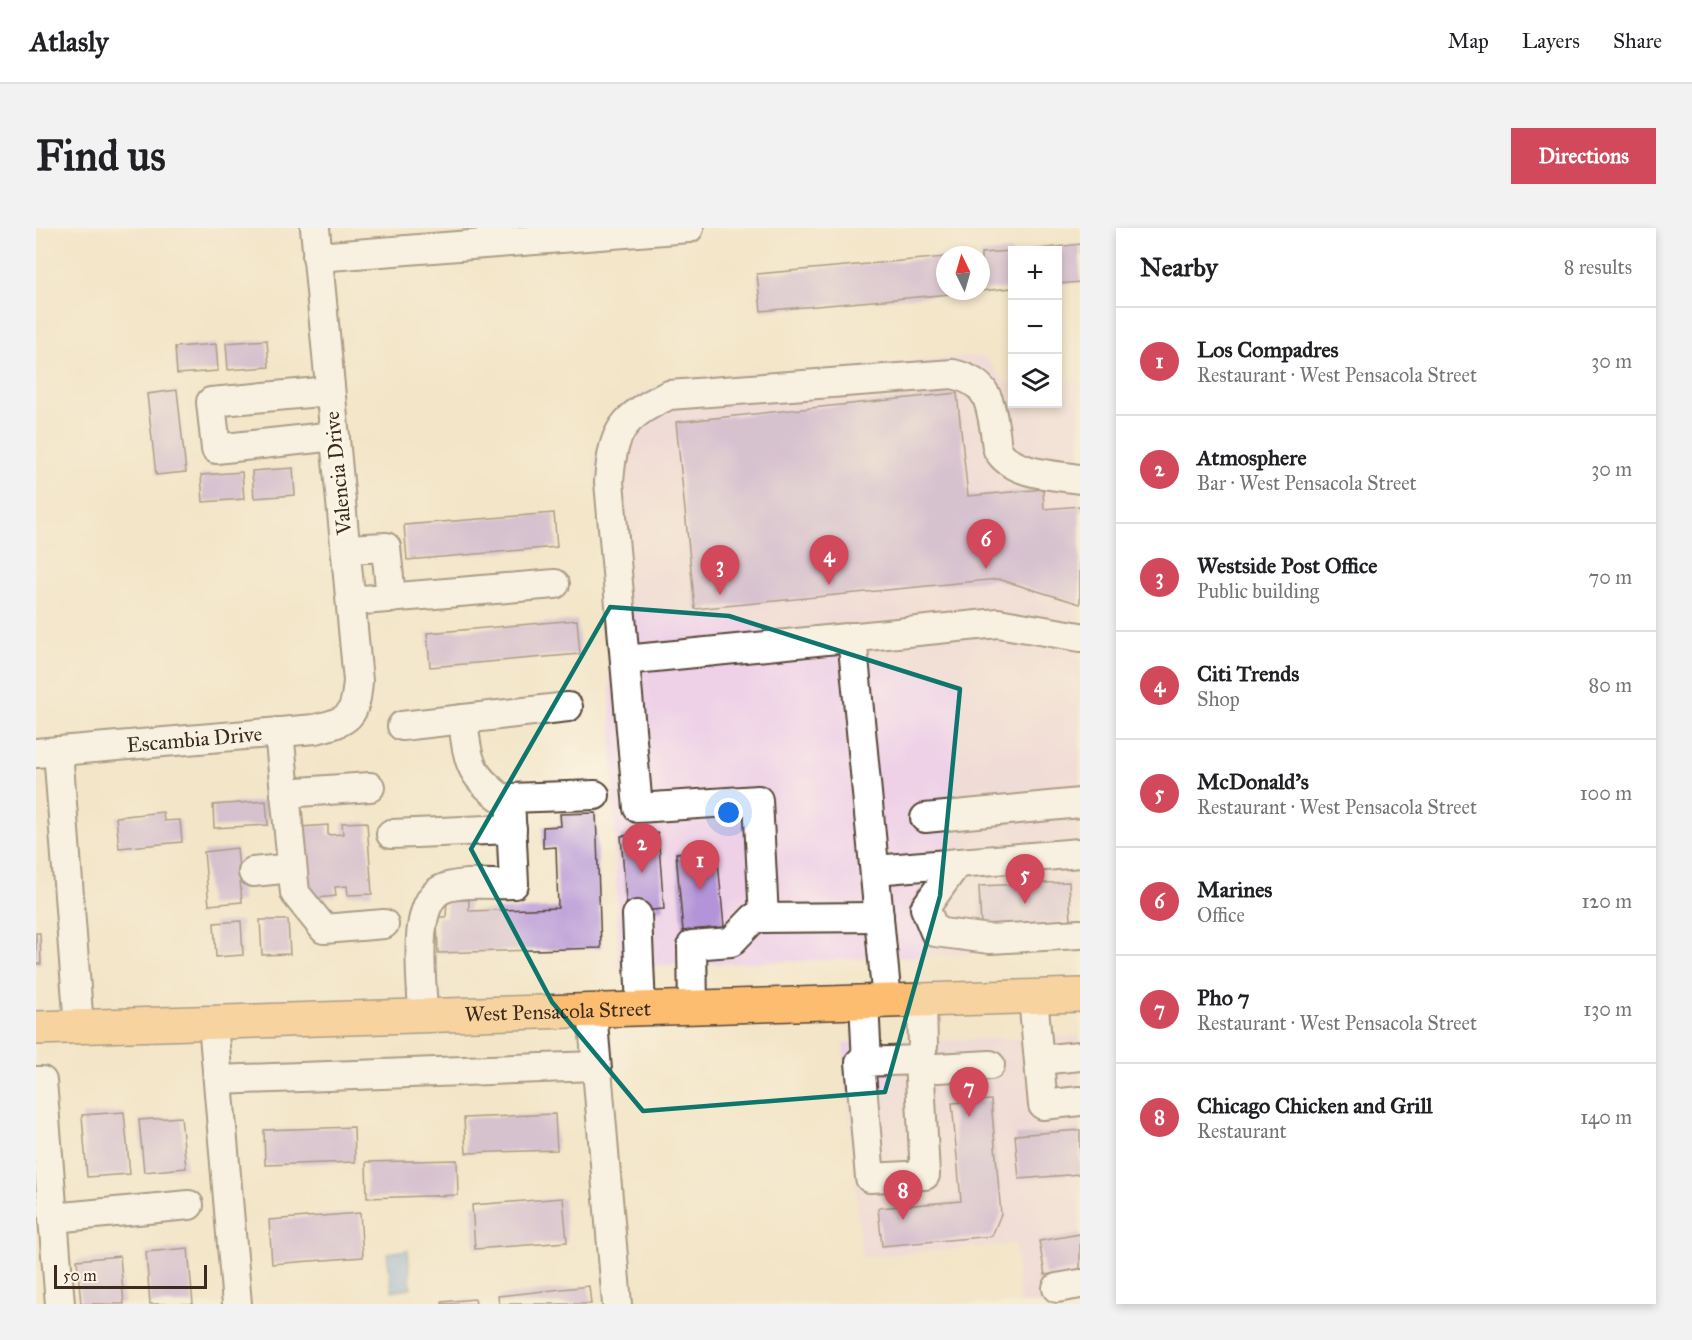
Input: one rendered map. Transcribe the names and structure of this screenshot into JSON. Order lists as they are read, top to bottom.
{
  "streets": {
    "main road": ["West Pensacola Street"],
    "street": ["Valencia Drive", "Escambia Drive"]
  },
  "crossings": [
    ["Valencia Drive", "Escambia Drive"]
  ],
  "scale_bar": "50 m",
  "north": "top",
  "page": {
    "header": "Atlasly",
    "nav": ["Map", "Layers", "Share"],
    "buttons": "Directions",
    "title": "Find us",
    "heading": ["Nearby", "8 results"],
    "map_buttons": ["+", "−"],
    "list": [
      {
        "mark": "1",
        "name": "Los Compadres",
        "note": "Restaurant · West Pensacola Street",
        "value": "30 m"
      },
      {
        "mark": "2",
        "name": "Atmosphere",
        "note": "Bar · West Pensacola Street",
        "value": "30 m"
      },
      {
        "mark": "3",
        "name": "Westside Post Office",
        "note": "Public building",
        "value": "70 m"
      },
      {
        "mark": "4",
        "name": "Citi Trends",
        "note": "Shop",
        "value": "80 m"
      },
      {
        "mark": "5",
        "name": "McDonald's",
        "note": "Restaurant · West Pensacola Street",
        "value": "100 m"
      },
      {
        "mark": "6",
        "name": "Marines",
        "note": "Office",
        "value": "120 m"
      },
      {
        "mark": "7",
        "name": "Pho 7",
        "note": "Restaurant · West Pensacola Street",
        "value": "130 m"
      },
      {
        "mark": "8",
        "name": "Chicago Chicken and Grill",
        "note": "Restaurant",
        "value": "140 m"
      }
    ],
    "pins": [
      "6",
      "4",
      "3",
      "2",
      "1",
      "5",
      "7",
      "8"
    ],
    "scale": "50 m"
  }
}
